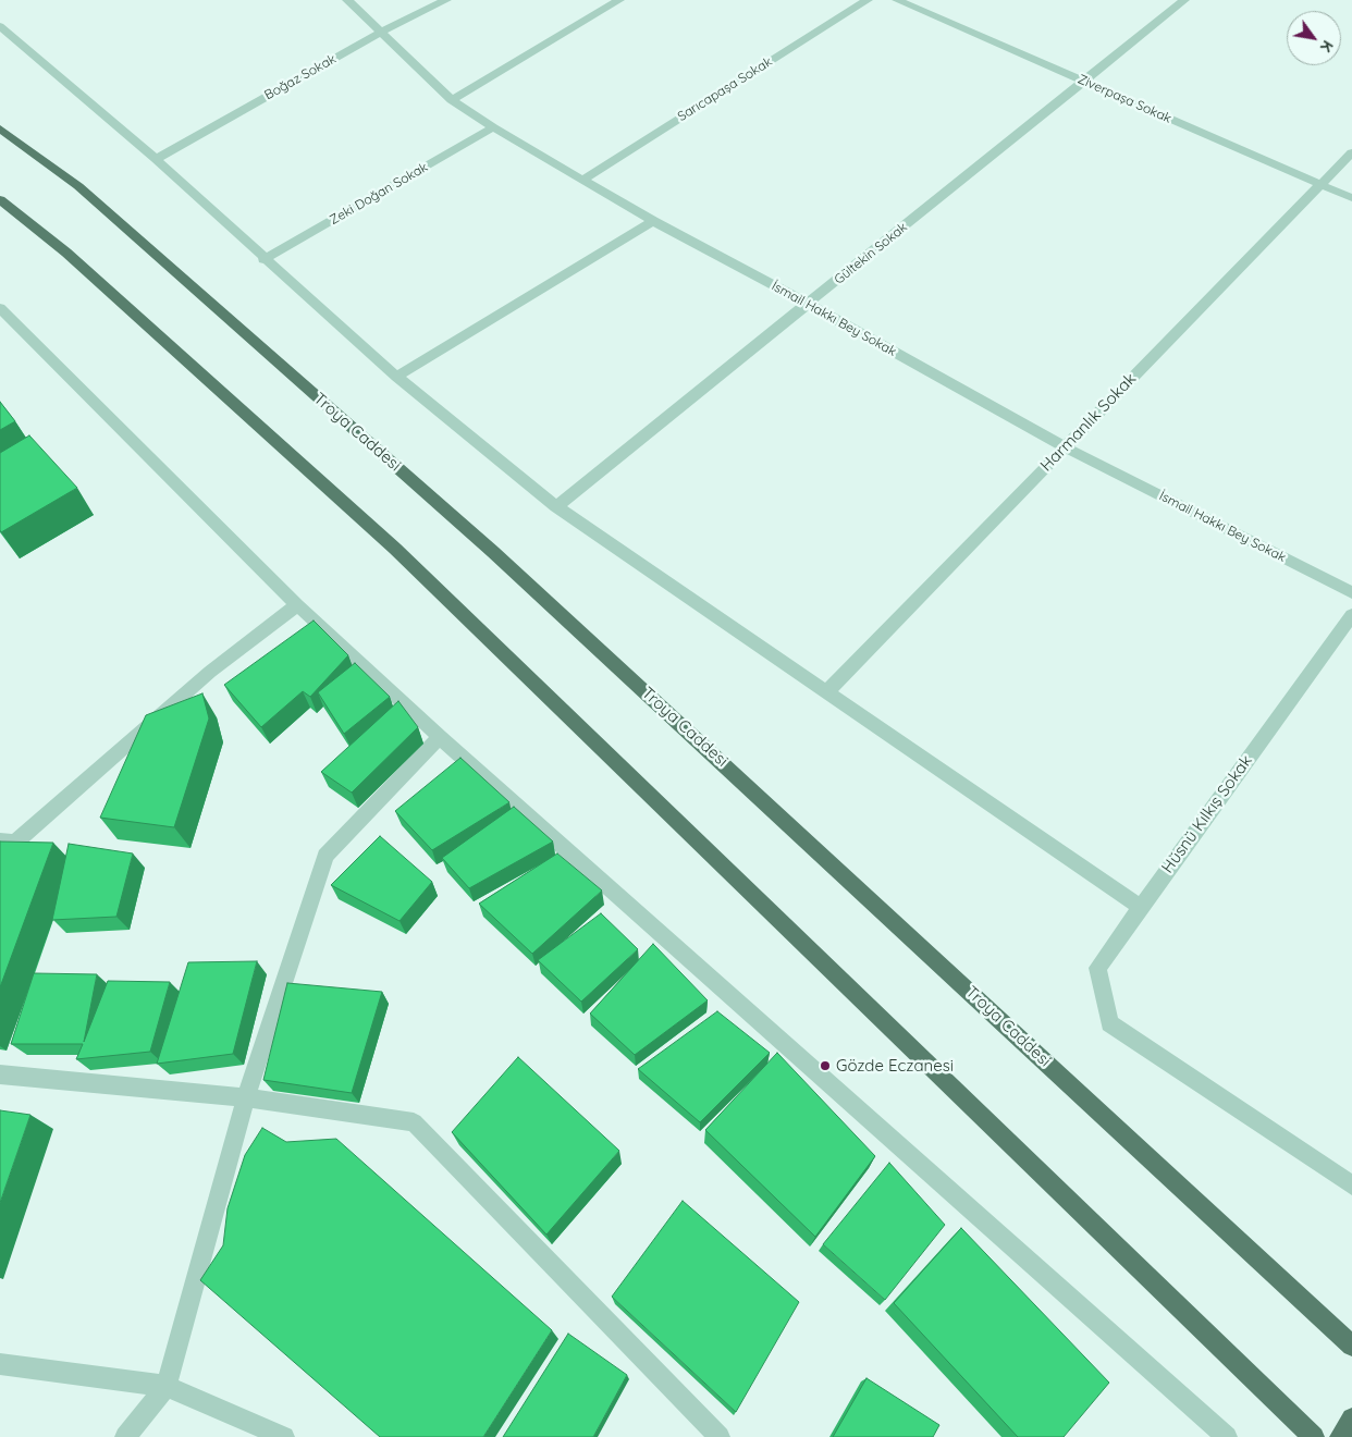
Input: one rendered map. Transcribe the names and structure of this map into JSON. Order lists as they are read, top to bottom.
{
  "streets": {
    "main road": ["Troya Caddesi"],
    "street": [
      "Boğaz Sokak",
      "Sarıcapaşa Sokak",
      "Ziverpaşa Sokak",
      "Zeki Doğan Sokak",
      "Gültekin Sokak",
      "İsmail Hakkı Bey Sokak",
      "Harmanlık Sokak",
      "Hüsnü Kılkış Sokak"
    ]
  },
  "crossings": [
    ["Boğaz Sokak", "İsmail Hakkı Bey Sokak"],
    ["Sarıcapaşa Sokak", "İsmail Hakkı Bey Sokak"],
    ["Ziverpaşa Sokak", "Gültekin Sokak"],
    ["Ziverpaşa Sokak", "Harmanlık Sokak"],
    ["Zeki Doğan Sokak", "İsmail Hakkı Bey Sokak"],
    ["Gültekin Sokak", "İsmail Hakkı Bey Sokak"],
    ["İsmail Hakkı Bey Sokak", "Harmanlık Sokak"]
  ],
  "places": ["Gözde Eczanesi"],
  "north": "bottom right"
}
